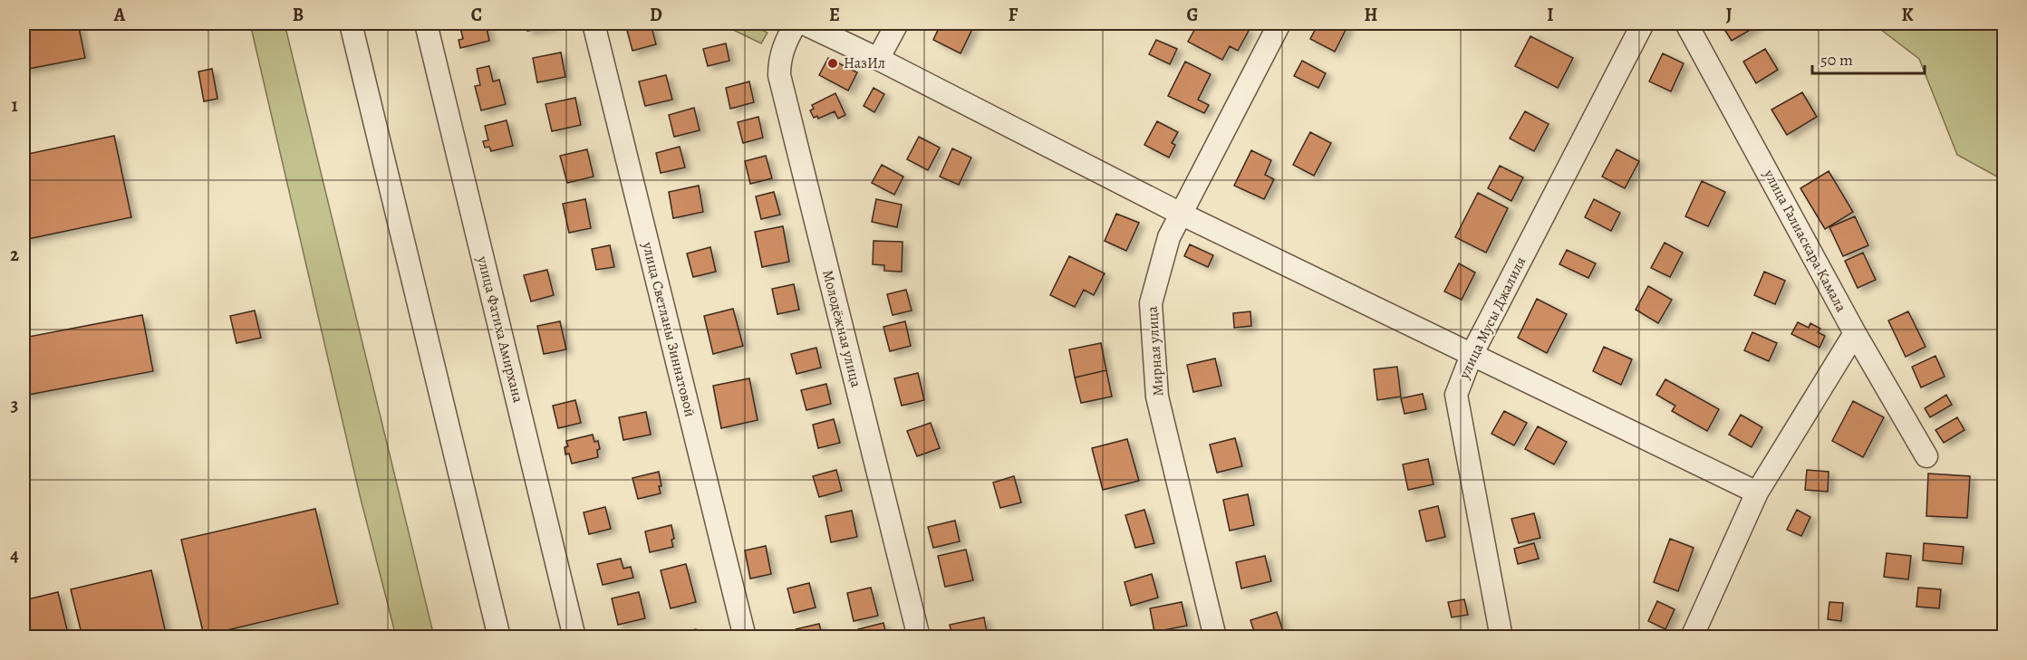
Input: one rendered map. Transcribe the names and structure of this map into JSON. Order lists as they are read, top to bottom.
{
  "streets": {
    "street": [
      "улица Галиаскара Камала",
      "улица Мусы Джалиля",
      "Молодёжная улица",
      "улица Фатиха Амирхана",
      "улица Светланы Зиннатовой",
      "Мирная улица"
    ]
  },
  "places": ["НазИл"],
  "scale_bar": "50 m",
  "grid": {
    "columns": [
      "A",
      "B",
      "C",
      "D",
      "E",
      "F",
      "G",
      "H",
      "I",
      "J",
      "K"
    ],
    "rows": [
      "1",
      "2",
      "3",
      "4"
    ]
  }
}
